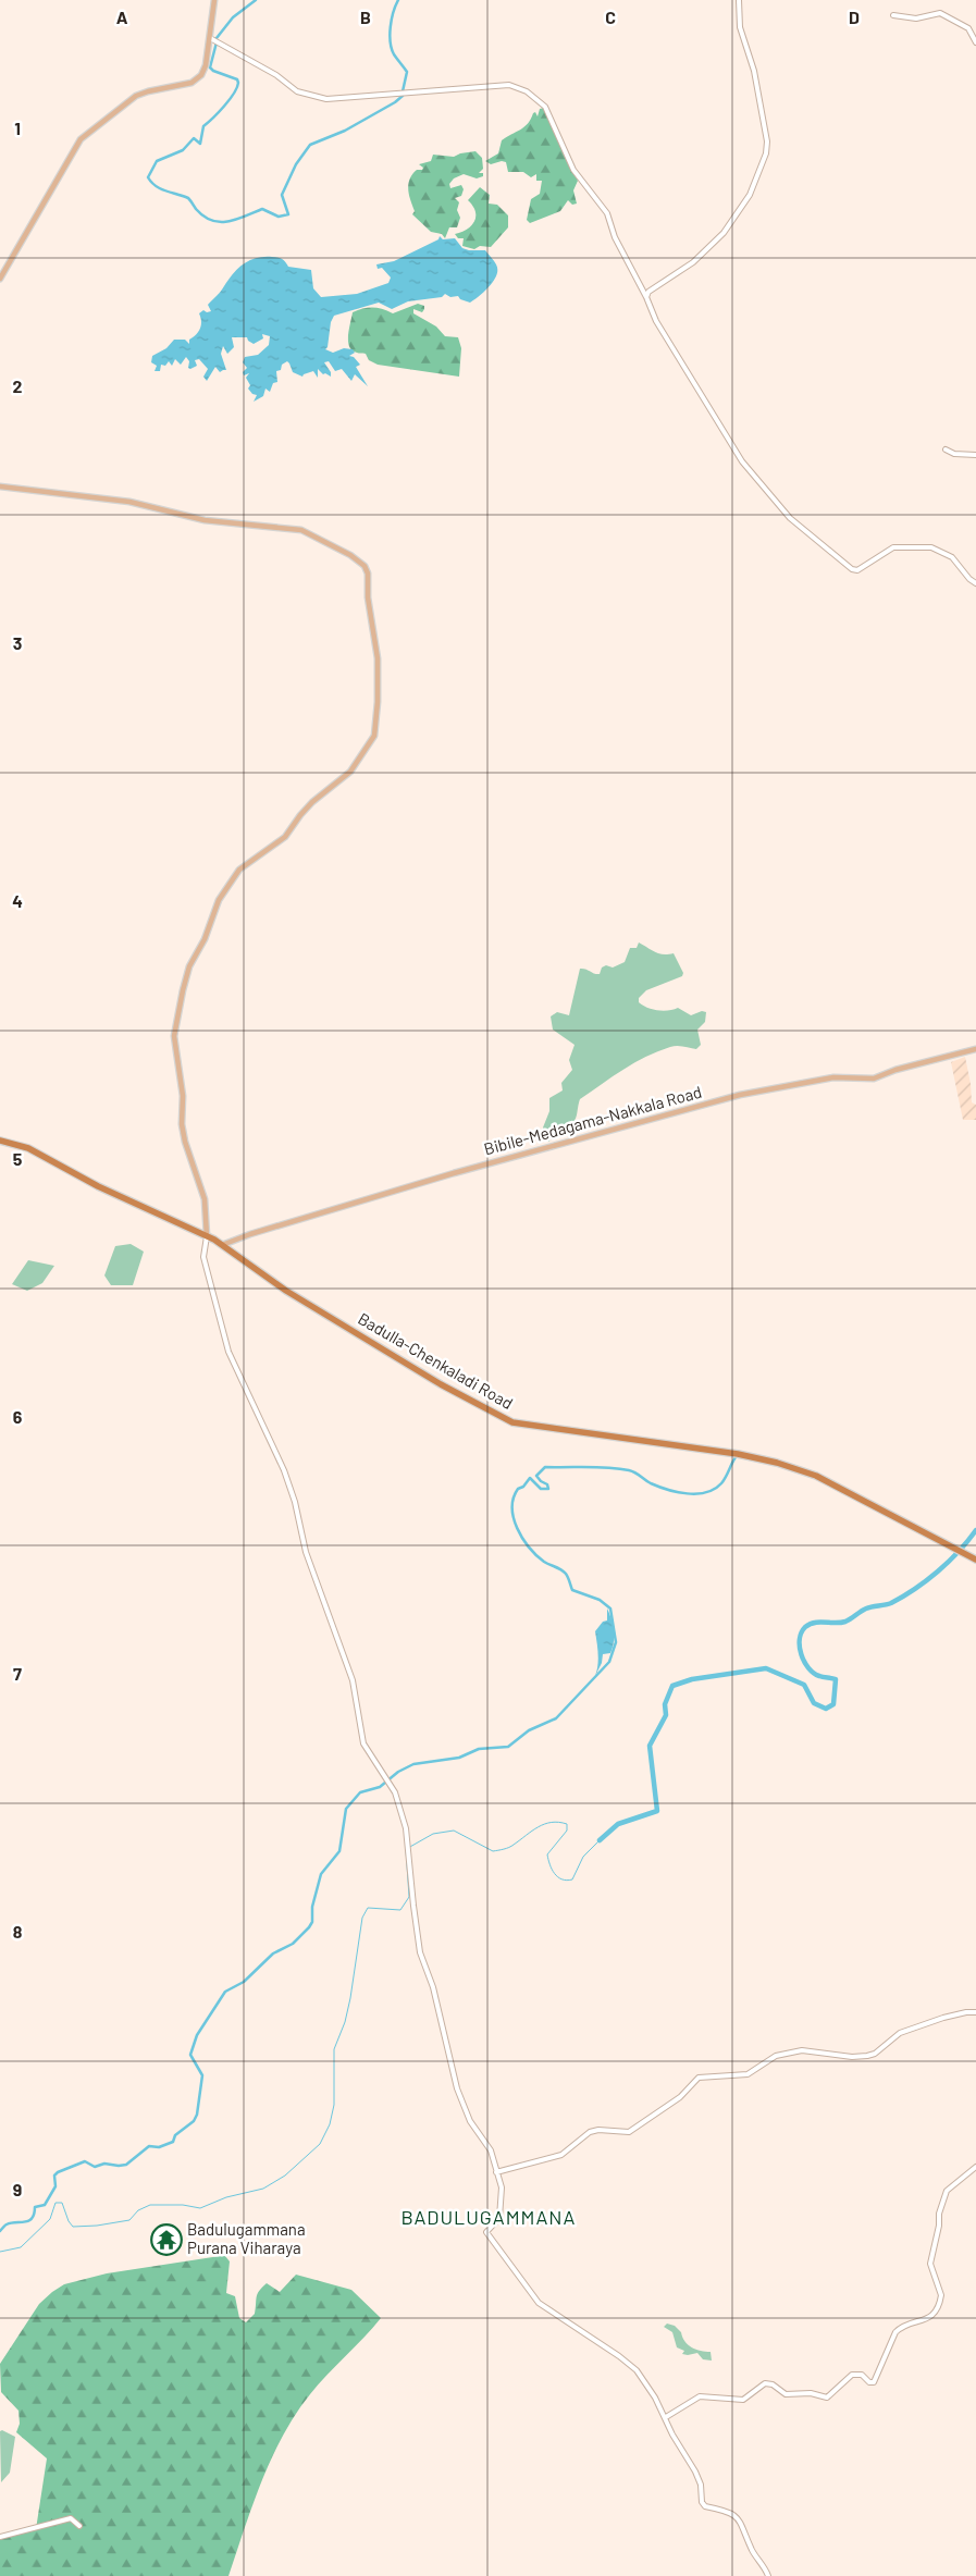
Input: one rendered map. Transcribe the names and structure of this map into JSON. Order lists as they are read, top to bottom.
{
  "streets": {
    "highway": ["Badulla-Chenkaladi Road"],
    "main road": ["Bibile-Medagama-Nakkala Road"]
  },
  "crossings": [
    ["Bibile-Medagama-Nakkala Road", "Badulla-Chenkaladi Road"]
  ],
  "districts": ["BADULUGAMMANA"],
  "places": {
    "temple": ["Badulugammana Purana Viharaya"]
  },
  "grid": {
    "columns": [
      "A",
      "B",
      "C",
      "D"
    ],
    "rows": [
      "1",
      "2",
      "3",
      "4",
      "5",
      "6",
      "7",
      "8",
      "9"
    ]
  }
}
